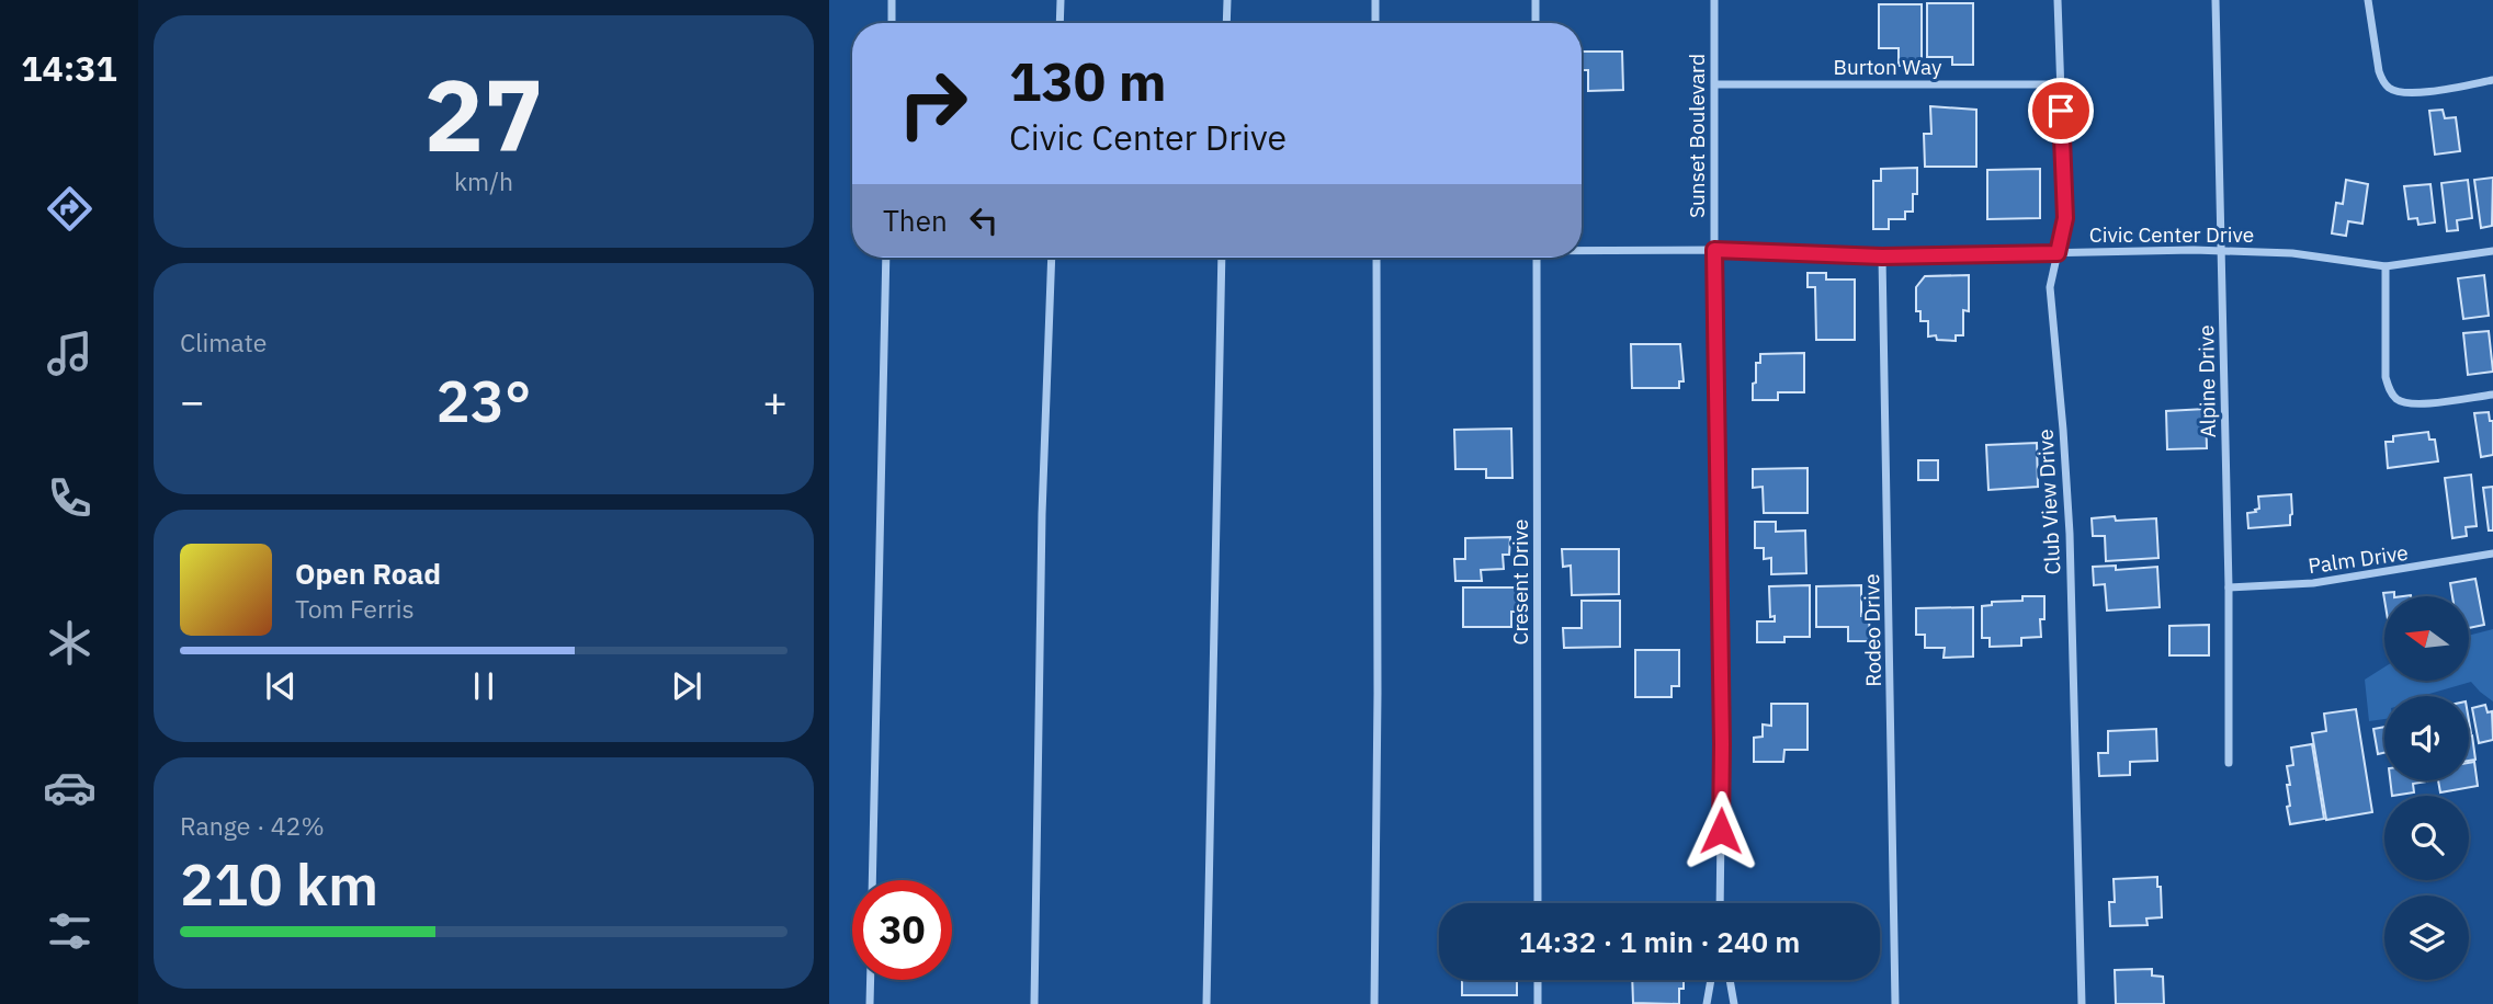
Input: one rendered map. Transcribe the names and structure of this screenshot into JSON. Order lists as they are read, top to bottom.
{
  "streets": {
    "street": [
      "Burton Way",
      "Sunset Boulevard",
      "Civic Center Drive",
      "Alpine Drive",
      "Club View Drive",
      "Palm Drive",
      "Cresent Drive",
      "Rodeo Drive"
    ]
  },
  "crossings": [
    ["Burton Way", "Sunset Boulevard"],
    ["Burton Way", "Club View Drive"],
    ["Sunset Boulevard", "Civic Center Drive"],
    ["Civic Center Drive", "Alpine Drive"],
    ["Civic Center Drive", "Club View Drive"],
    ["Civic Center Drive", "Rodeo Drive"],
    ["Alpine Drive", "Palm Drive"]
  ],
  "north": "left",
  "page": {
    "tabs": "14:31",
    "tile": [
      ["27", "km/h"],
      "Climate",
      ["Range · 42%", "210 km"]
    ],
    "turn": ["130 m", "Civic Center Drive"],
    "then": "Then",
    "heat": ["−", "23°", "+"],
    "song": ["Open Road", "Tom Ferris"],
    "limit": "30",
    "trip": "14:32 · 1 min · 240 m"
  }
}
